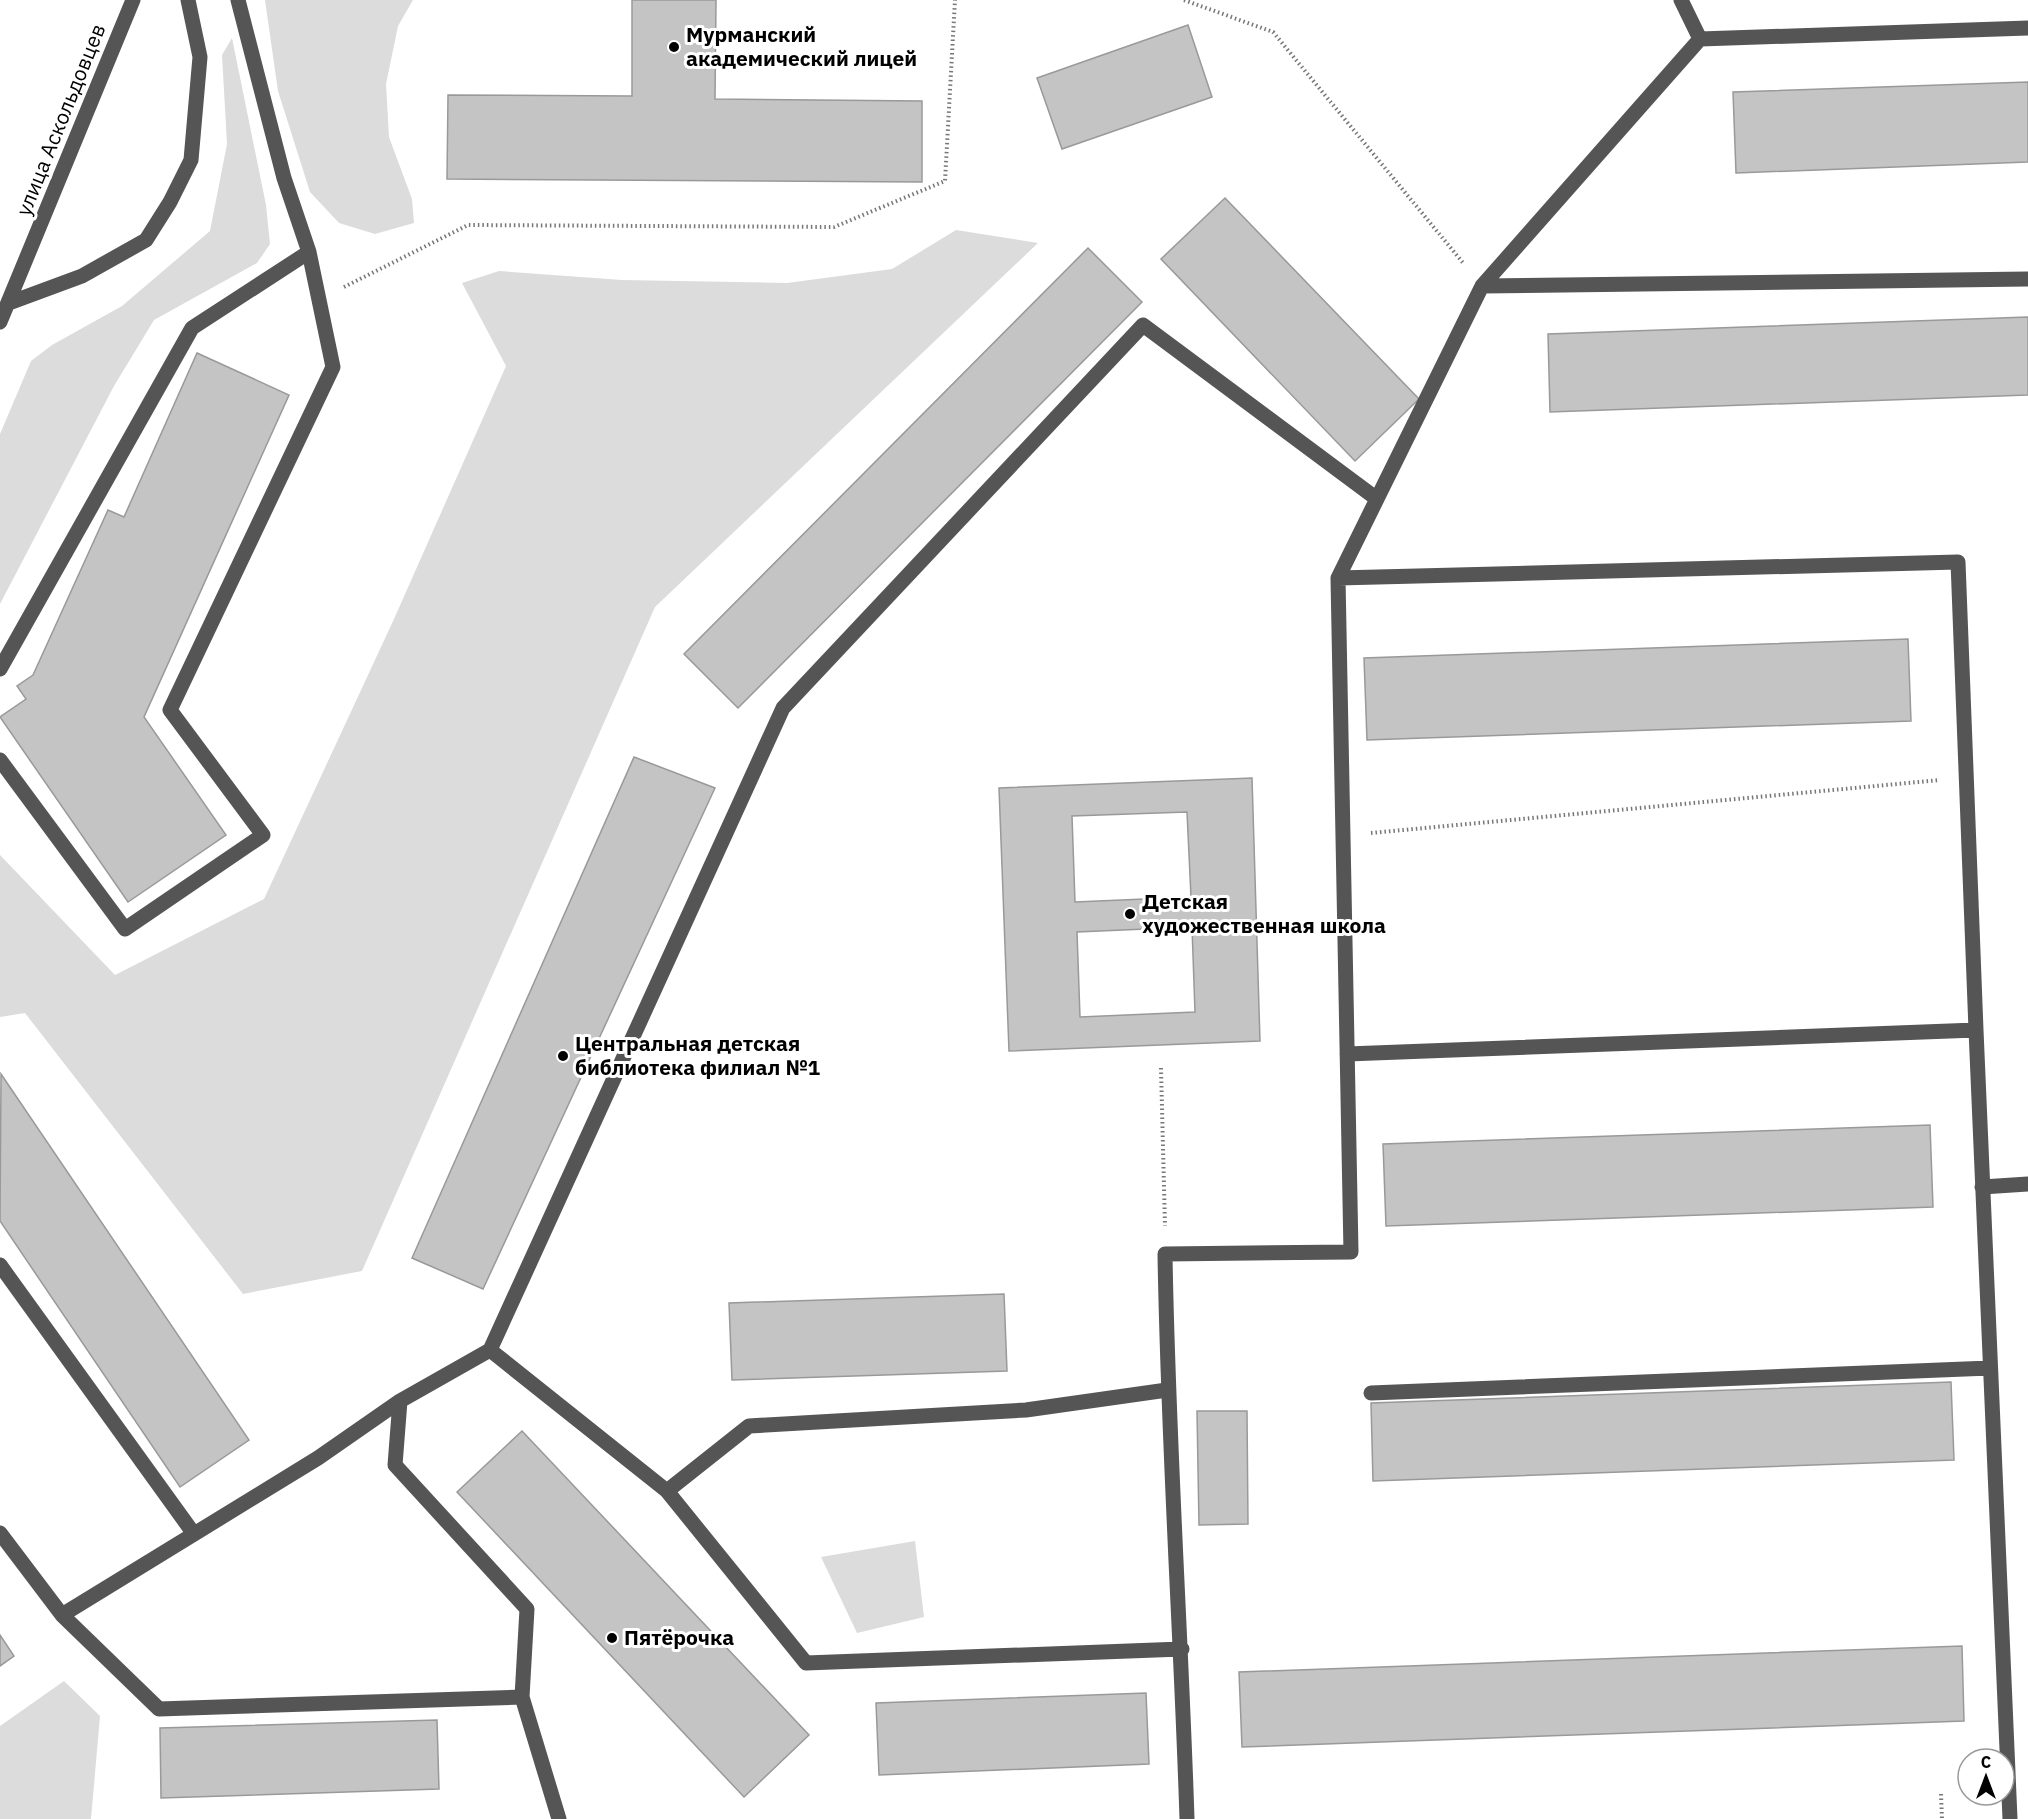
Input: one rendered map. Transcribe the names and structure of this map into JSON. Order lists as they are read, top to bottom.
{
  "streets": {
    "street": ["улица Аскольдовцев"]
  },
  "places": [
    "Мурманский академический лицей",
    "Детская художественная школа",
    "Центральная детская библиотека филиал №1",
    "Пятёрочка"
  ],
  "north": "top"
}
